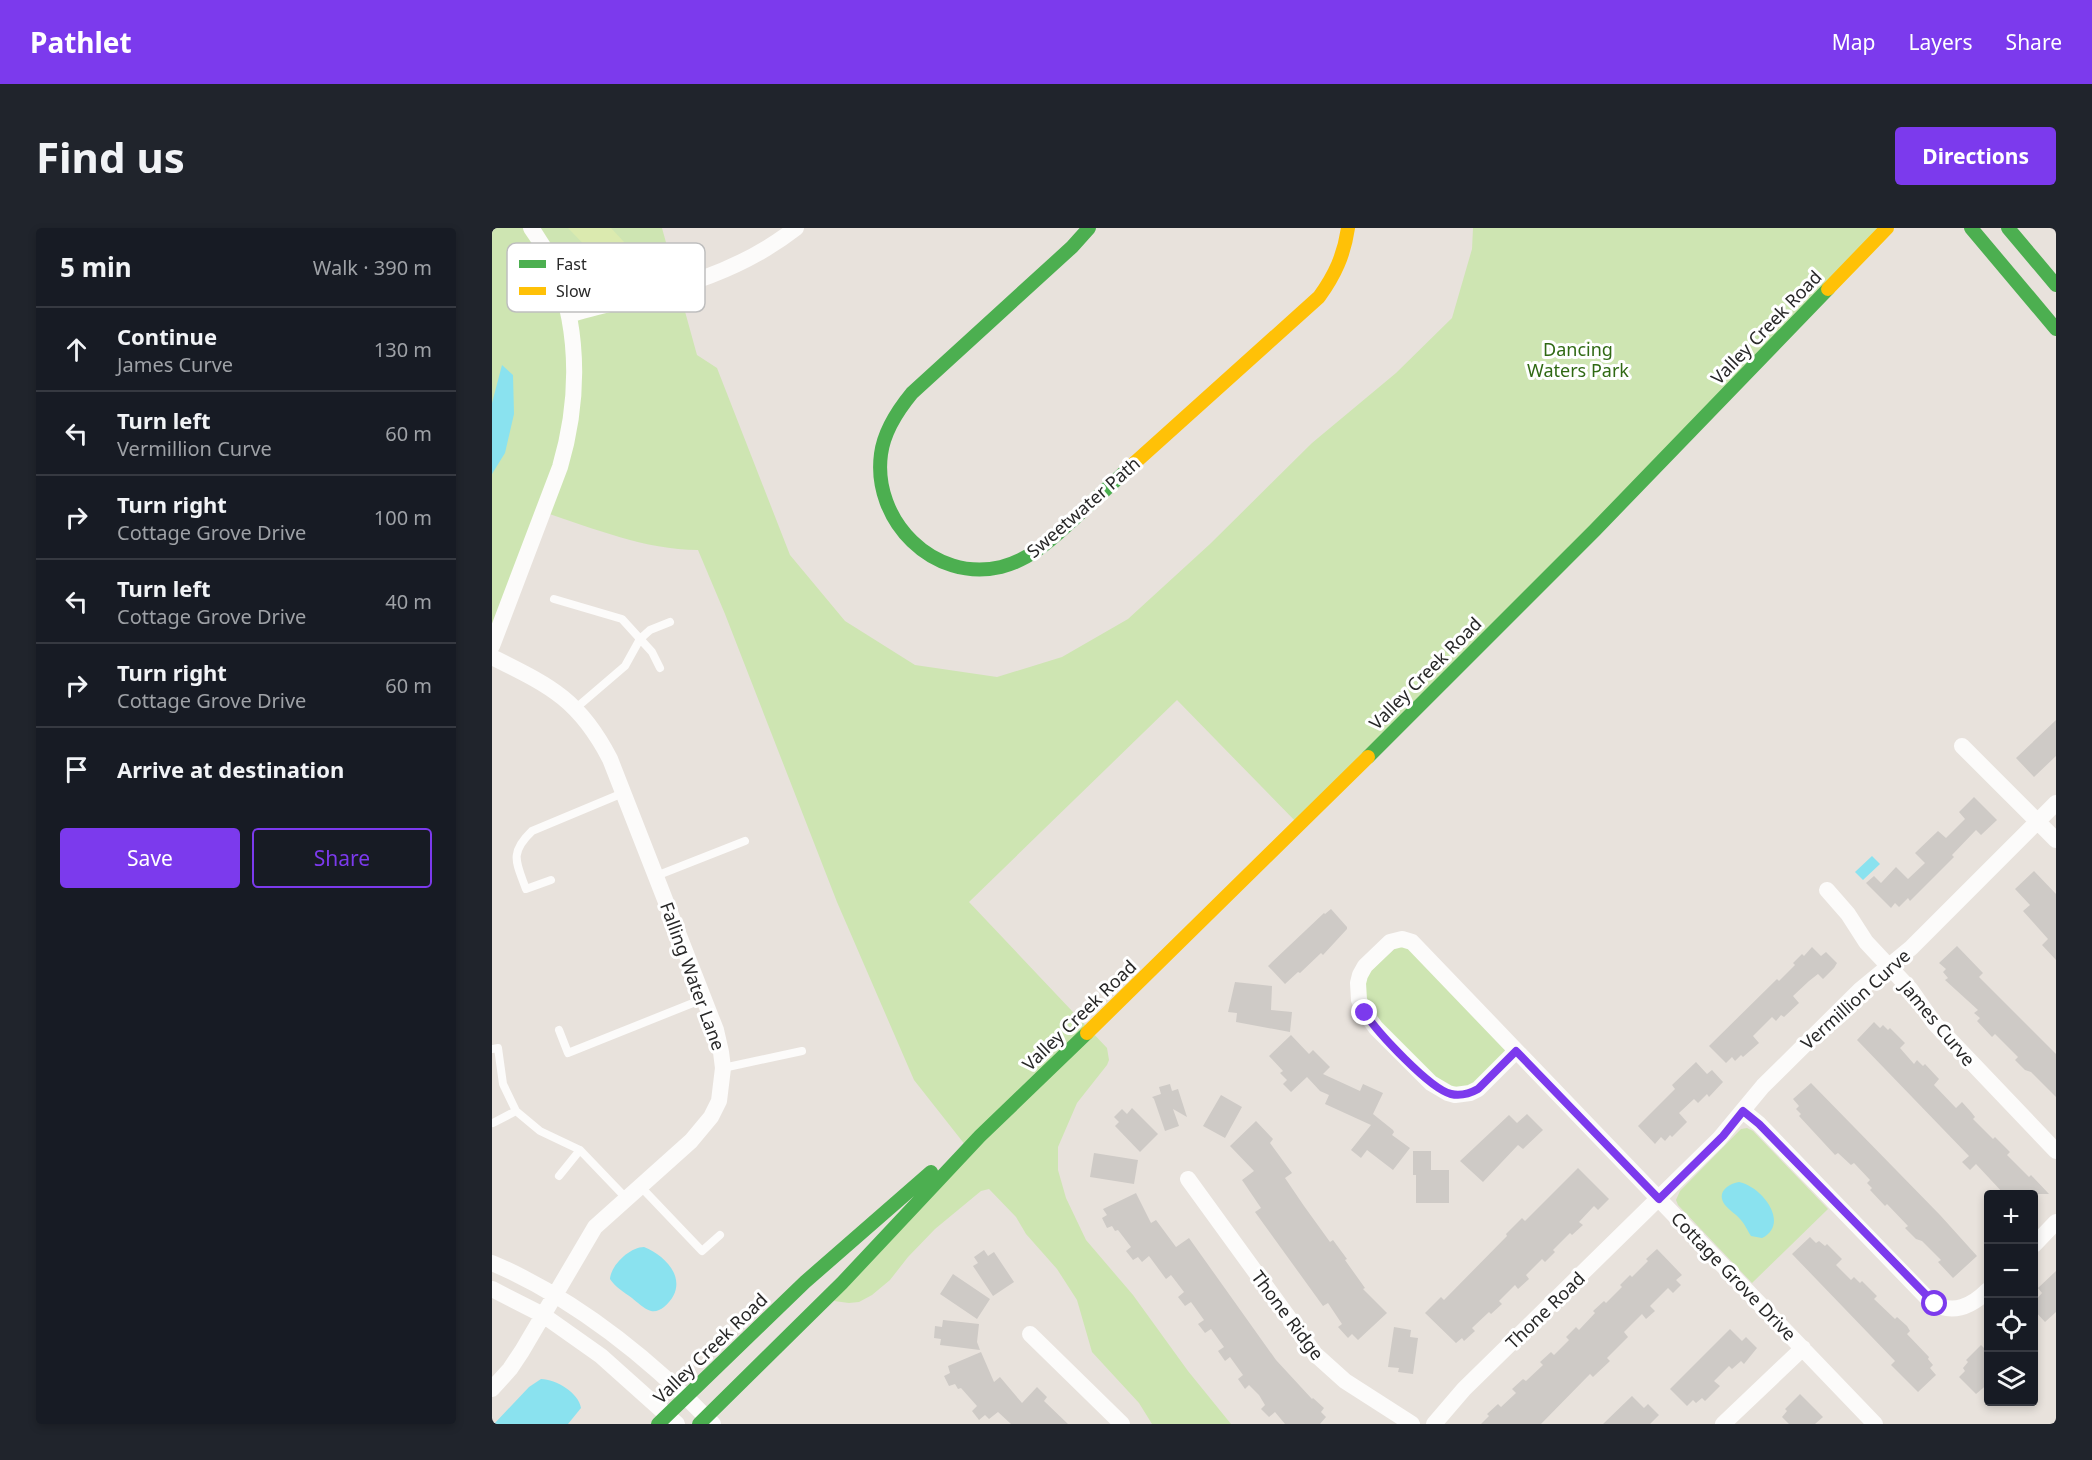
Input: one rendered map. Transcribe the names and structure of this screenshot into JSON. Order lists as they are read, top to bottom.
{
  "streets": {
    "main road": ["Valley Creek Road", "Sweetwater Path"],
    "street": [
      "Falling Water Lane",
      "Vermillion Curve",
      "James Curve",
      "Cottage Grove Drive",
      "Thone Road",
      "Thone Ridge"
    ]
  },
  "crossings": [
    ["Vermillion Curve", "James Curve"],
    ["Vermillion Curve", "Cottage Grove Drive"],
    ["Vermillion Curve", "Thone Road"],
    ["Cottage Grove Drive", "Thone Road"]
  ],
  "parks": ["Dancing Waters Park"],
  "legend": ["Fast", "Slow"],
  "page": {
    "header": "Pathlet",
    "nav": ["Map", "Layers", "Share"],
    "buttons": [
      "Directions",
      ["Save", "Share"]
    ],
    "title": "Find us",
    "heading": ["5 min", "Walk · 390 m"],
    "list": [
      ["Continue", "James Curve", "130 m"],
      ["Turn left", "Vermillion Curve", "60 m"],
      ["Turn right", "Cottage Grove Drive", "100 m"],
      ["Turn left", "Cottage Grove Drive", "40 m"],
      ["Turn right", "Cottage Grove Drive", "60 m"],
      "Arrive at destination"
    ],
    "map_buttons": ["+", "−"]
  }
}
